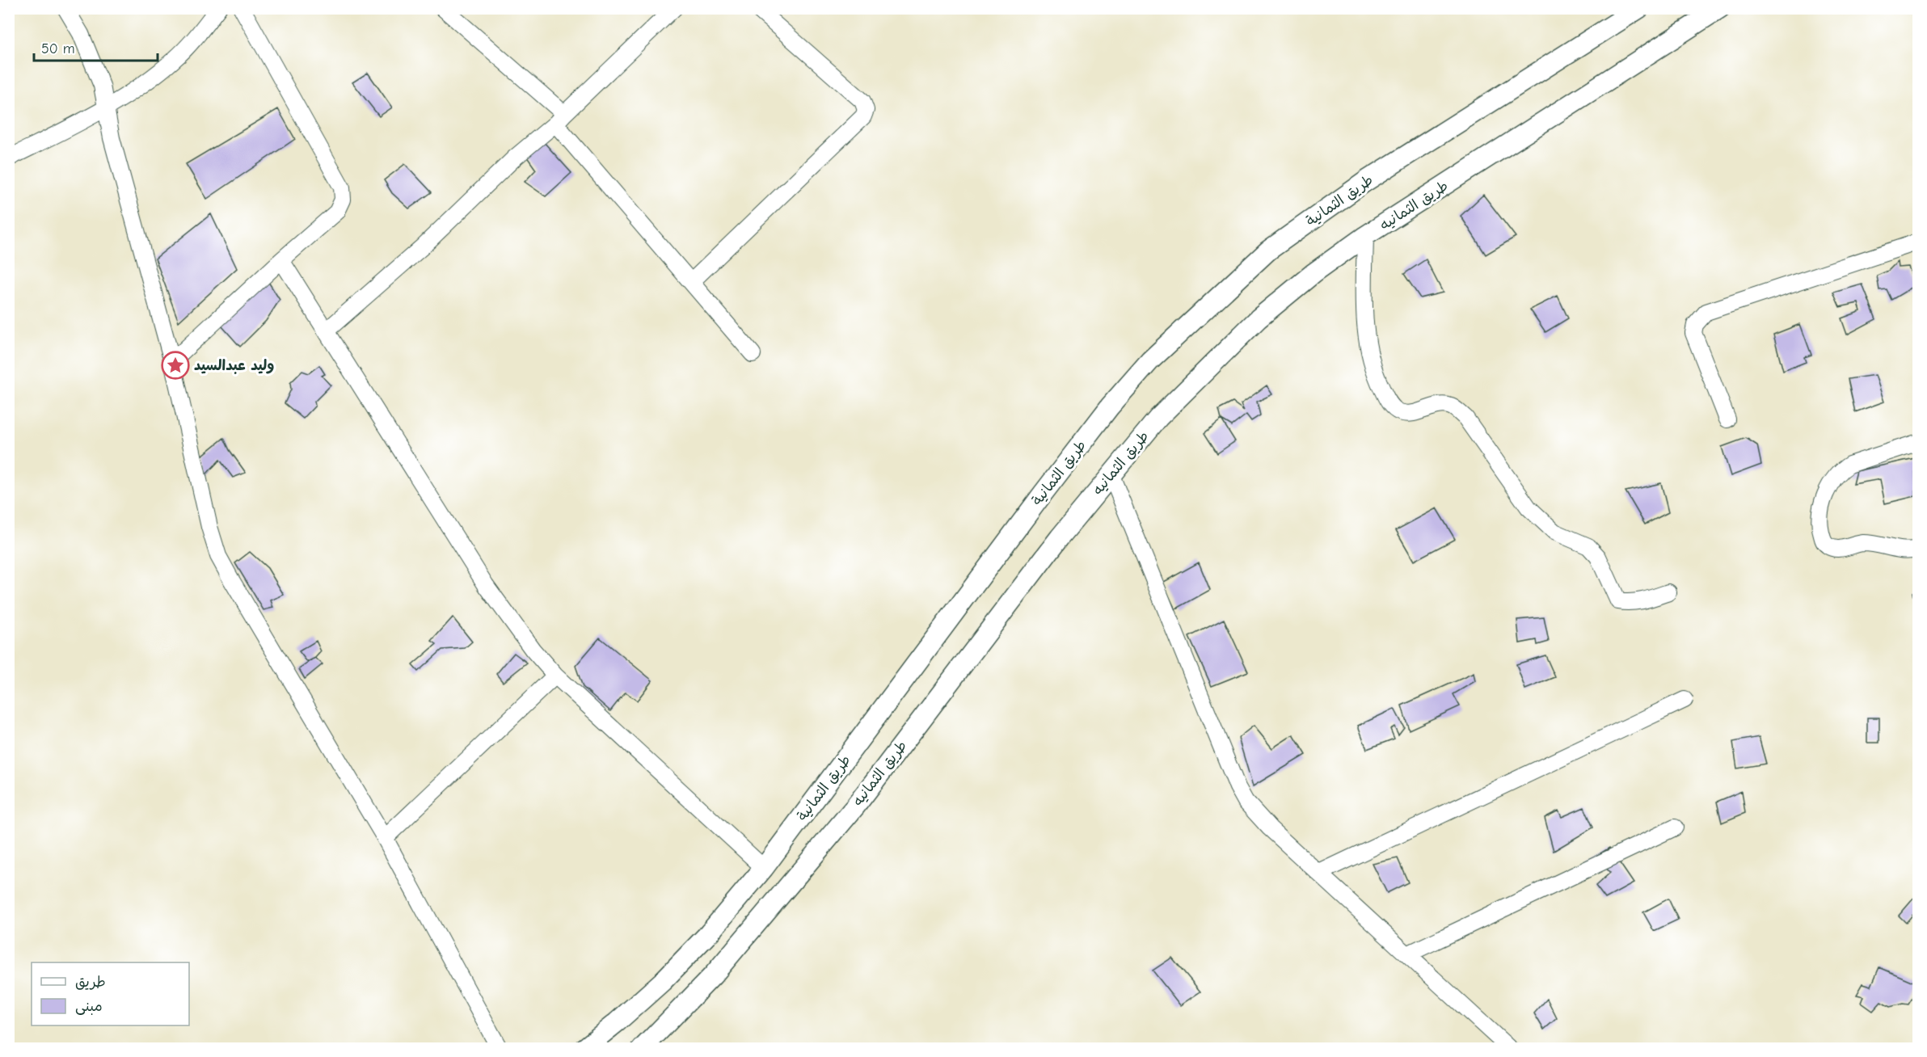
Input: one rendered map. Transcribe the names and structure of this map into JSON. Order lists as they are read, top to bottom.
{
  "streets": {
    "street": ["طريق الثمانية", "طريق الثمانيه"]
  },
  "places": {
    "place": ["وليد عبدالسيد"]
  },
  "legend": ["طريق", "مبنى"],
  "scale_bar": "50 m"
}
